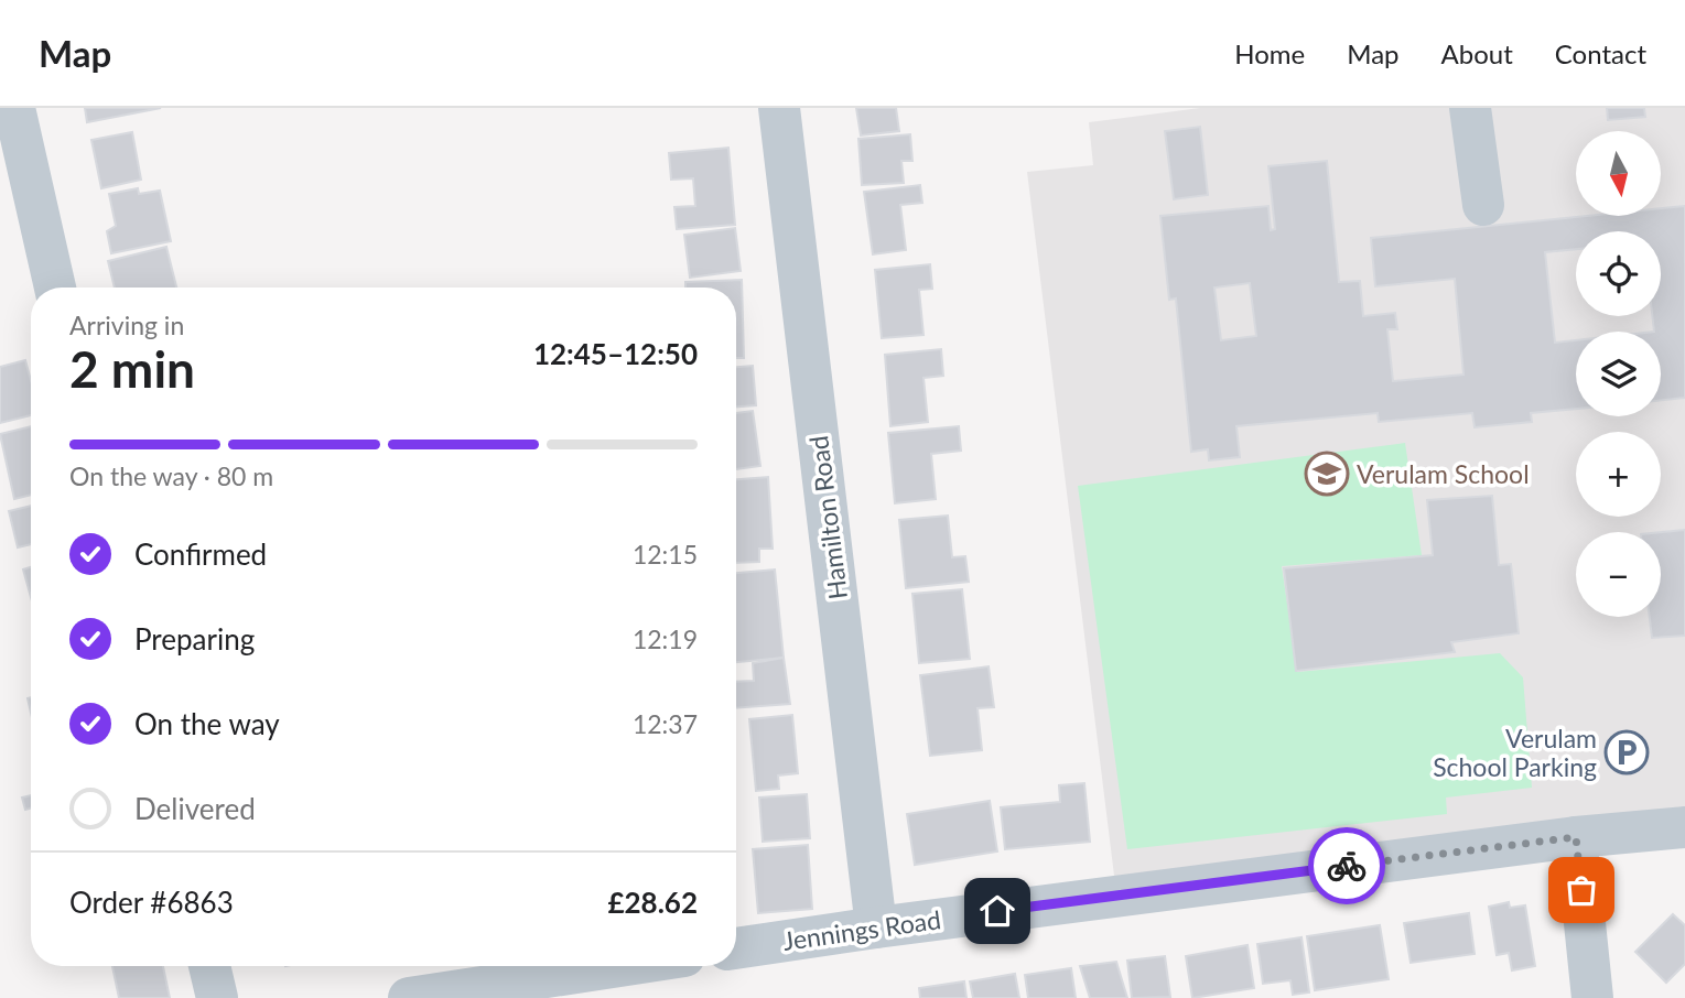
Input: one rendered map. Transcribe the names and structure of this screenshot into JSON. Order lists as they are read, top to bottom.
{
  "streets": {
    "street": ["Hamilton Road", "Jennings Road"]
  },
  "crossings": [
    ["Hamilton Road", "Jennings Road"]
  ],
  "places": {
    "school or university": ["Verulam School"],
    "parking": ["Verulam School Parking"]
  },
  "north": "bottom",
  "page": {
    "header": "Map",
    "nav": [
      "Home",
      "Map",
      "About",
      "Contact"
    ],
    "map_buttons": ["+", "−"],
    "heading": ["2 min", "Arriving in", "12:45–12:50"],
    "panel": ["Order #6863", "£28.62"],
    "bar": "On the way · 80 m",
    "list": [
      ["Confirmed", "12:15"],
      ["Preparing", "12:19"],
      ["On the way", "12:37"],
      "Delivered"
    ]
  }
}
